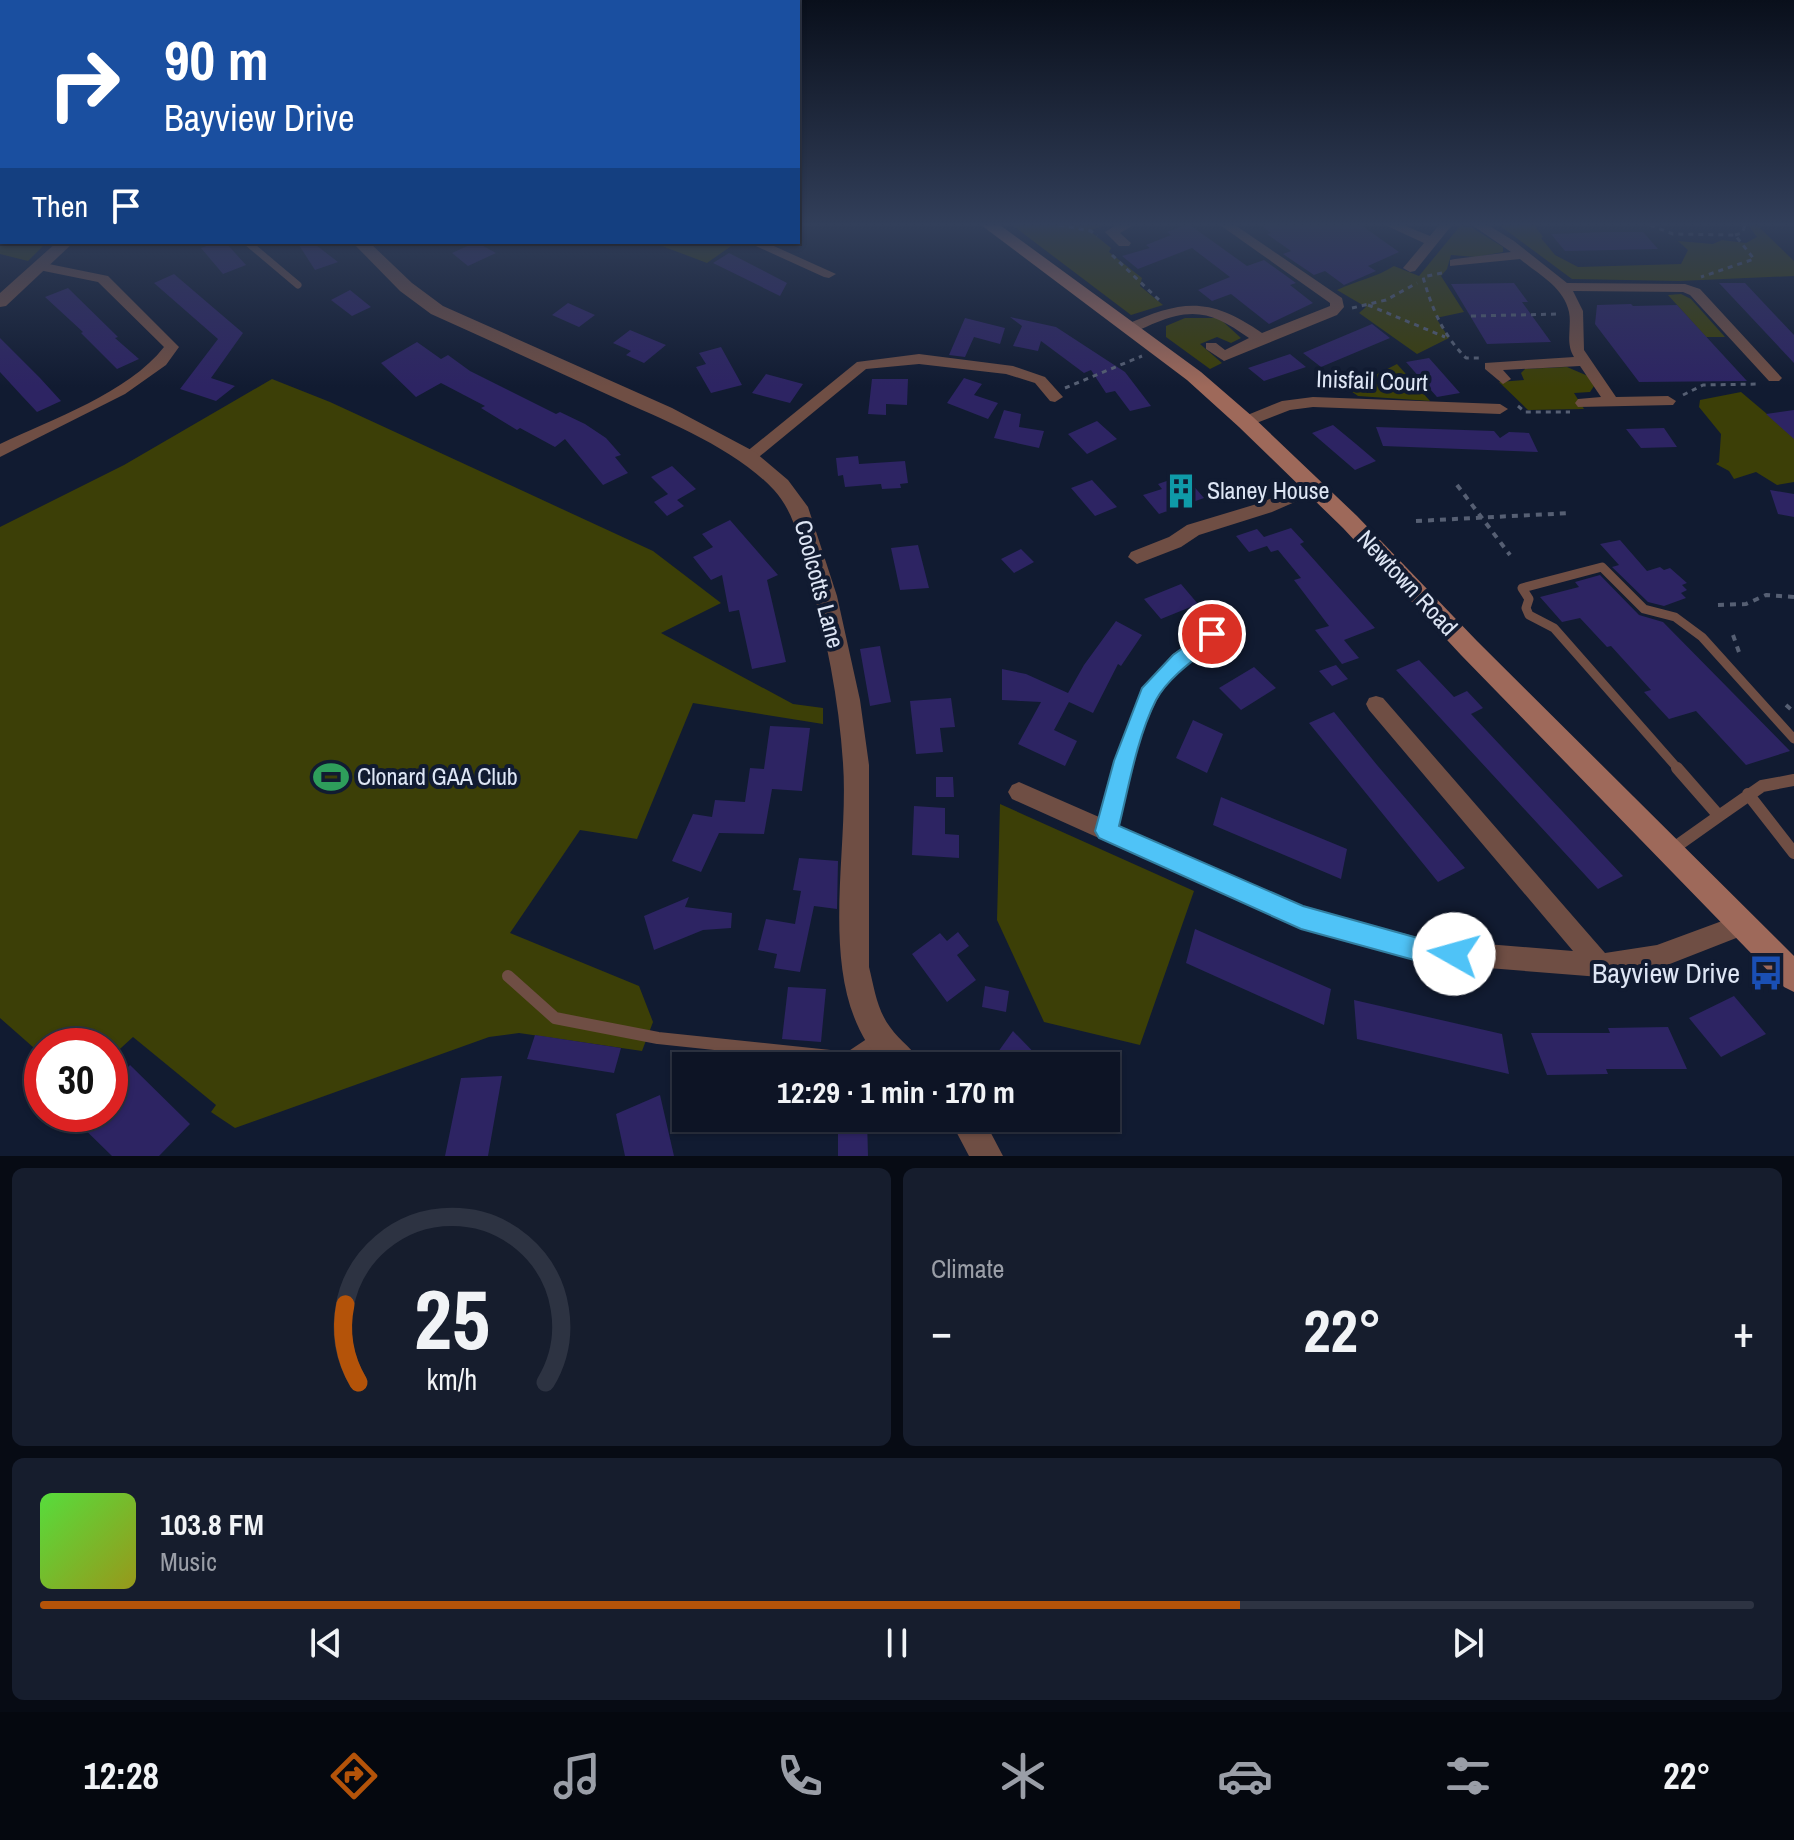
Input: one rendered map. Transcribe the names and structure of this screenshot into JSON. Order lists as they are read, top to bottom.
{
  "streets": {
    "main road": ["Newtown Road"],
    "street": ["Inisfail Court", "Coolcotts Lane"]
  },
  "crossings": [
    ["Inisfail Court", "Newtown Road"]
  ],
  "places": {
    "building": ["Slaney House"],
    "sports": ["Clonard GAA Club"],
    "bus stop": ["Bayview Drive"]
  },
  "page": {
    "turn": ["90 m", "Bayview Drive"],
    "then": "Then",
    "limit": "30",
    "trip": "12:29 · 1 min · 170 m",
    "tile": "Climate",
    "heat": ["−", "22°", "+"],
    "song": ["103.8 FM", "Music"],
    "tabs": ["12:28", "22°"],
    "gauge": ["25", "km/h"]
  }
}
